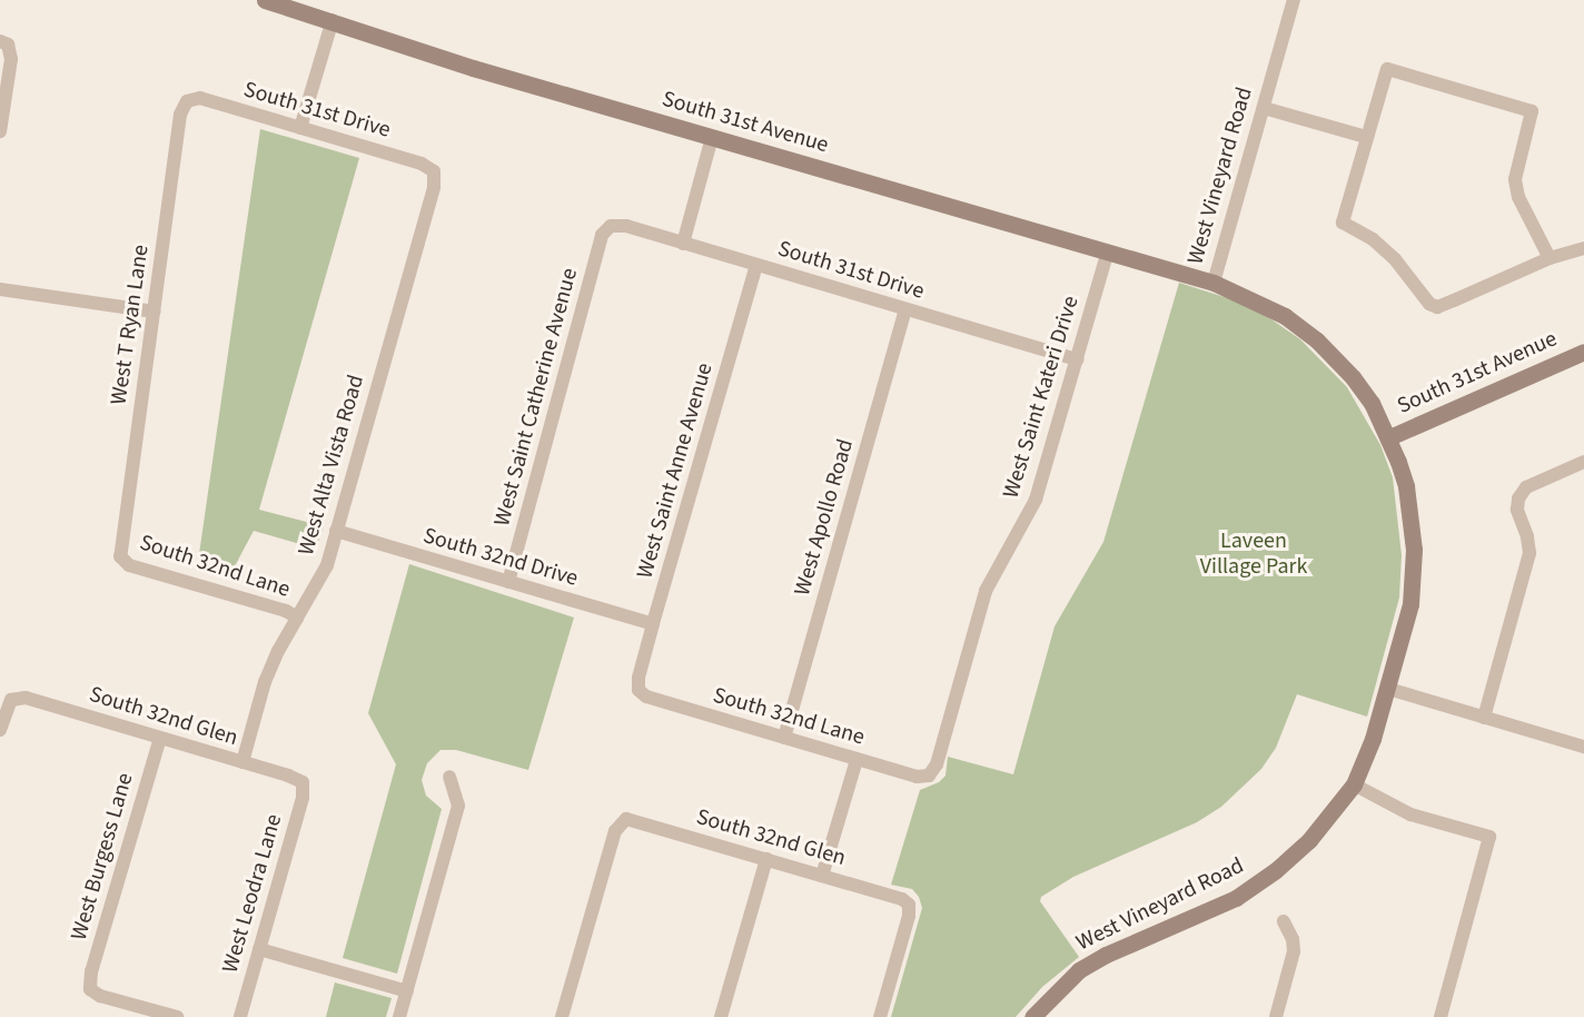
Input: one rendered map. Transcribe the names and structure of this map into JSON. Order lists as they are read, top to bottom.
{
  "streets": {
    "street": [
      "South 31st Drive",
      "South 31st Avenue",
      "West Vineyard Road",
      "West T Ryan Lane",
      "West Saint Catherine Avenue",
      "West Saint Kateri Drive",
      "West Alta Vista Road",
      "West Saint Anne Avenue",
      "West Apollo Road",
      "South 32nd Drive",
      "South 32nd Lane",
      "South 32nd Glen",
      "West Burgess Lane",
      "West Leodra Lane"
    ]
  },
  "crossings": [
    ["South 31st Drive", "West T Ryan Lane"],
    ["South 31st Drive", "West Saint Catherine Avenue"],
    ["South 31st Drive", "West Saint Kateri Drive"],
    ["South 31st Drive", "West Alta Vista Road"],
    ["South 31st Drive", "West Saint Anne Avenue"],
    ["South 31st Drive", "West Apollo Road"],
    ["South 31st Avenue", "West Vineyard Road"],
    ["South 31st Avenue", "West Saint Kateri Drive"],
    ["West T Ryan Lane", "South 32nd Lane"],
    ["West Saint Catherine Avenue", "South 32nd Drive"],
    ["West Saint Kateri Drive", "South 32nd Lane"],
    ["West Alta Vista Road", "South 32nd Drive"],
    ["West Alta Vista Road", "South 32nd Lane"],
    ["West Alta Vista Road", "South 32nd Glen"],
    ["West Saint Anne Avenue", "South 32nd Drive"],
    ["West Saint Anne Avenue", "South 32nd Lane"],
    ["West Apollo Road", "South 32nd Lane"],
    ["South 32nd Glen", "West Burgess Lane"],
    ["South 32nd Glen", "West Leodra Lane"]
  ],
  "parks": ["Laveen Village Park"]
}
